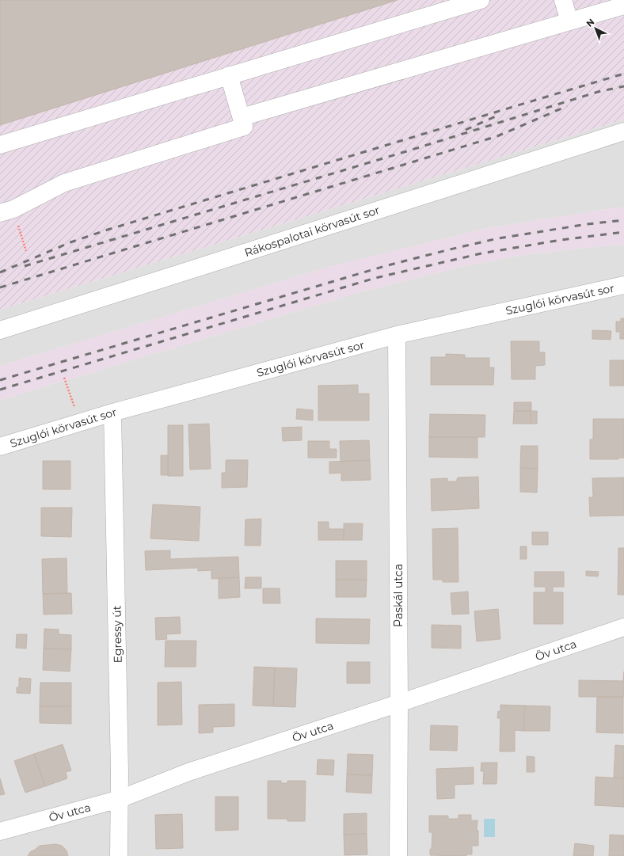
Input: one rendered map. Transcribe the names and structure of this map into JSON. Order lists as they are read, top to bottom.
{
  "streets": {
    "street": [
      "Rákospalotai körvasút sor",
      "Szuglói körvasút sor",
      "Paskál utca",
      "Egressy út",
      "Öv utca"
    ]
  },
  "crossings": [
    ["Szuglói körvasút sor", "Paskál utca"],
    ["Szuglói körvasút sor", "Egressy út"],
    ["Paskál utca", "Öv utca"],
    ["Egressy út", "Öv utca"]
  ],
  "north": "top left"
}
